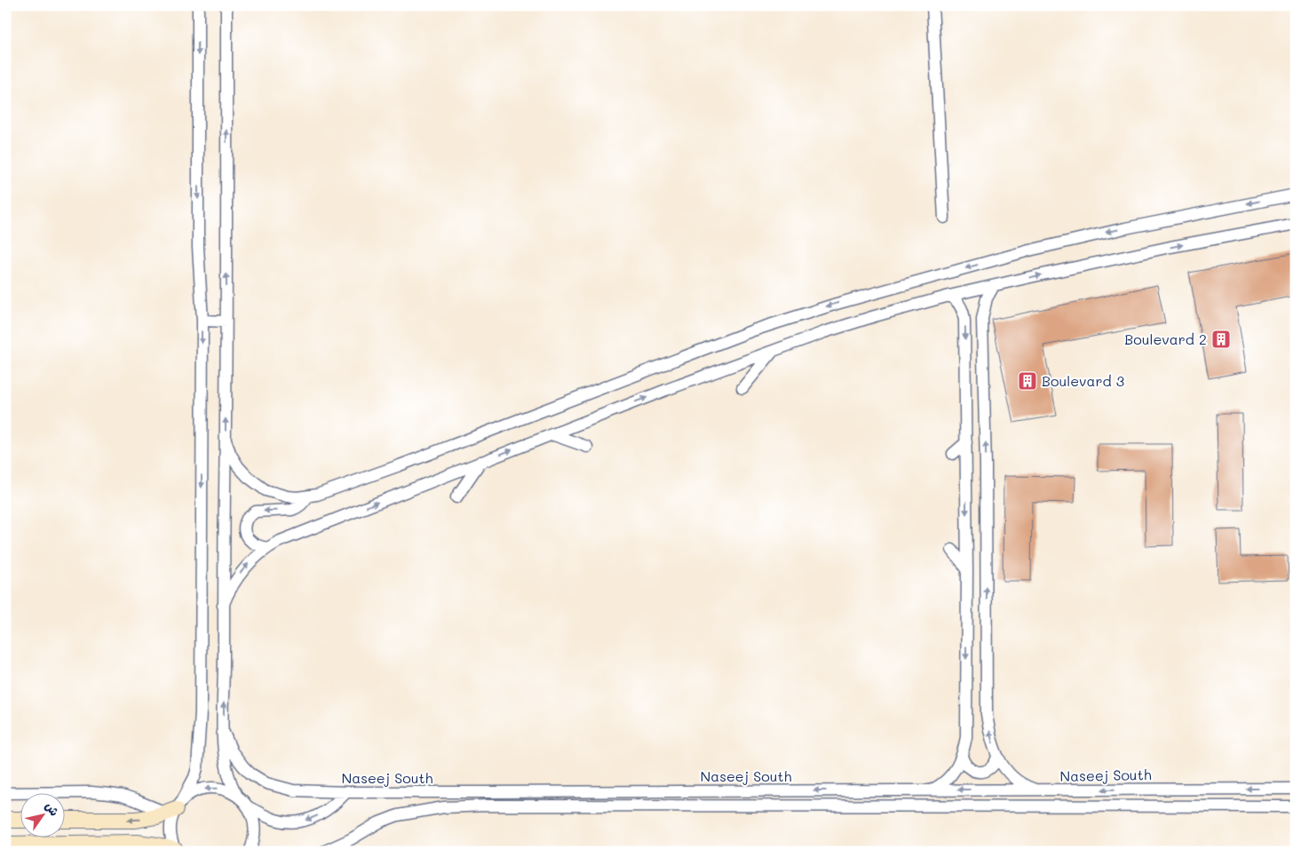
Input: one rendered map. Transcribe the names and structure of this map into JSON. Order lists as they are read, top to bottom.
{
  "streets": {
    "street": ["Naseej South"]
  },
  "places": {
    "building": ["Boulevard 2", "Boulevard 3"]
  },
  "north": "top right"
}
